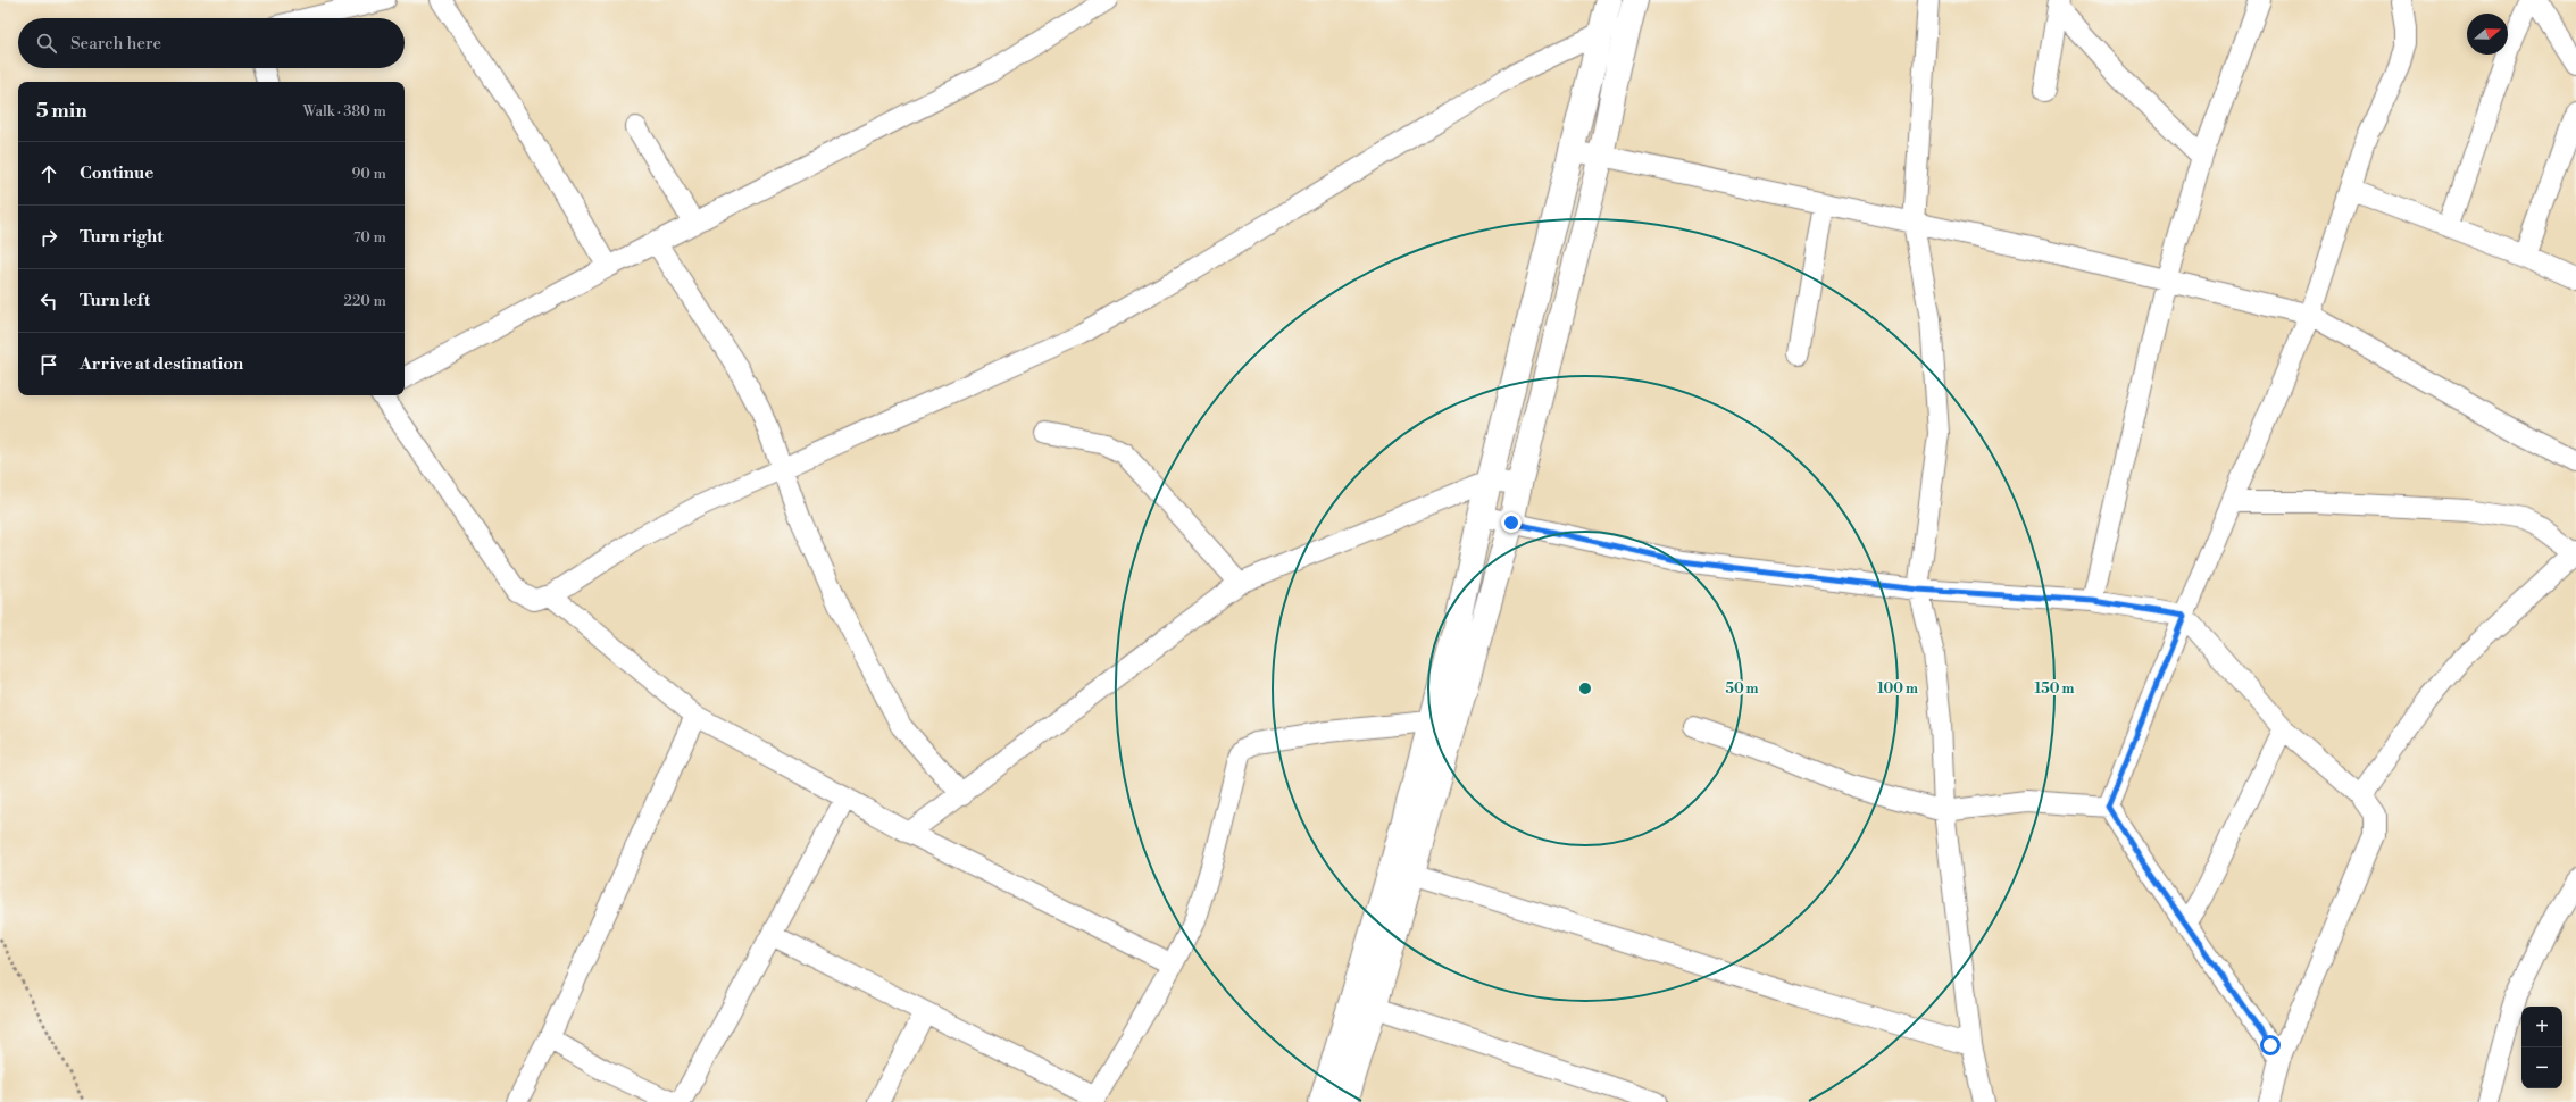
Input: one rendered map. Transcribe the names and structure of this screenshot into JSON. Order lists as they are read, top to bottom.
{
  "north": "right",
  "page": {
    "search": "Search here",
    "heading": ["5 min", "Walk · 380 m"],
    "list": [
      ["Continue", "90 m"],
      ["Turn right", "70 m"],
      ["Turn left", "220 m"],
      "Arrive at destination"
    ],
    "map_buttons": ["+", "−"]
  },
  "rings": ["50 m", "100 m", "150 m"]
}
